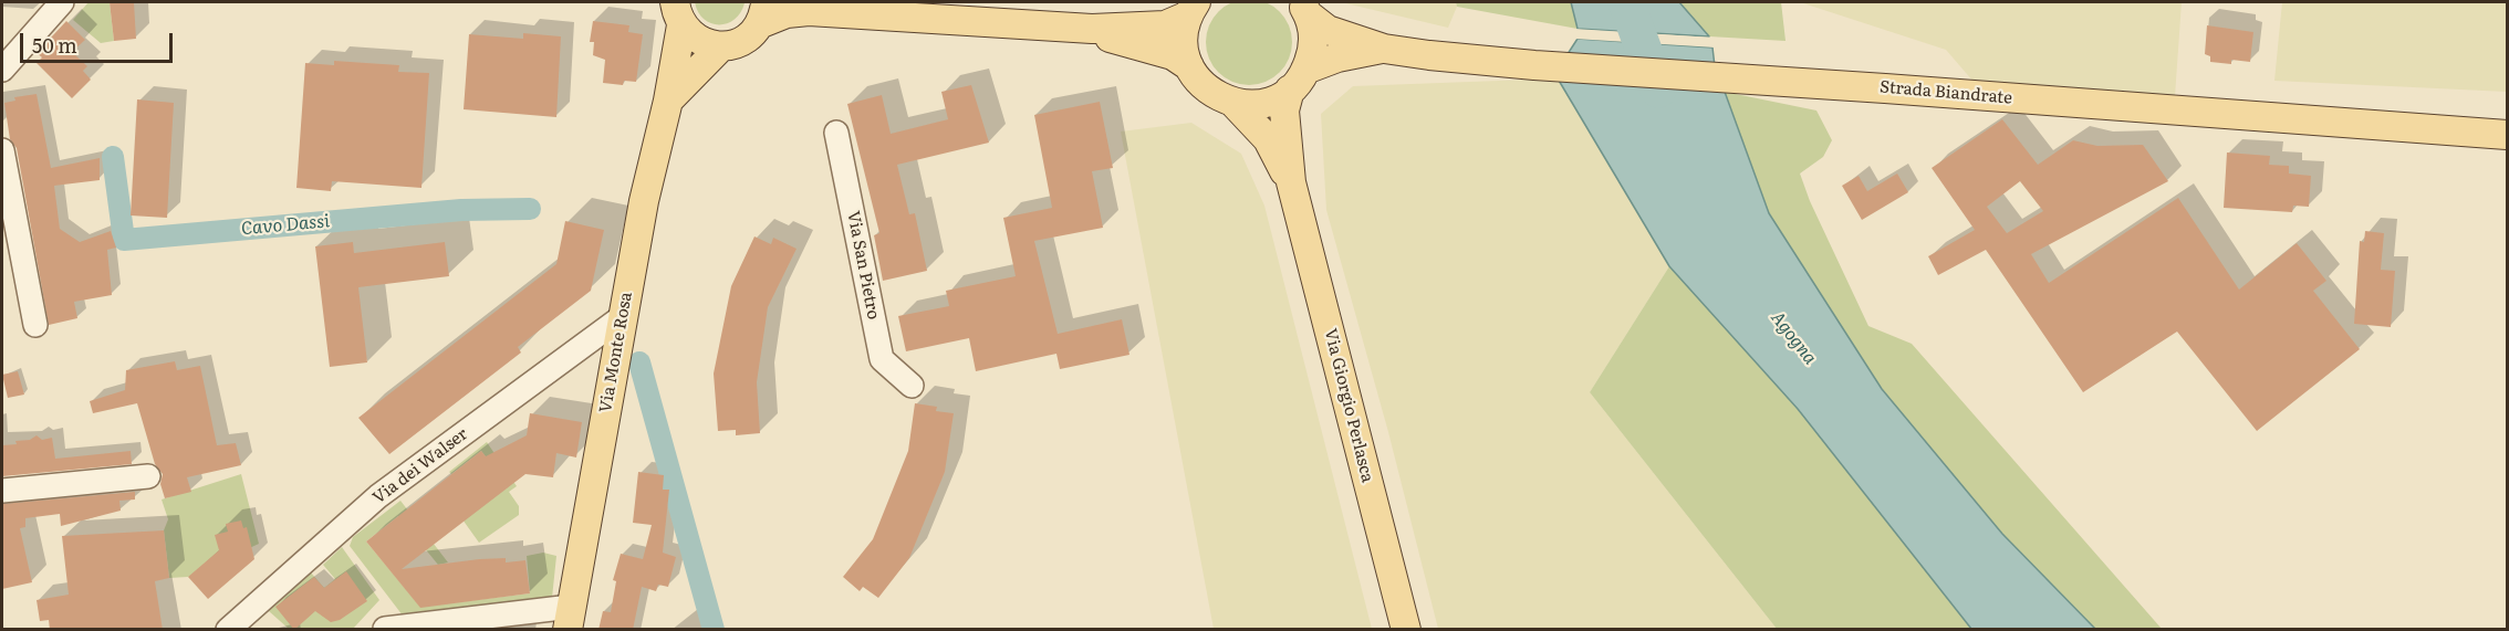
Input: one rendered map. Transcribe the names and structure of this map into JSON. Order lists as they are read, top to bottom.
{
  "streets": {
    "main road": ["Strada Biandrate", "Via Monte Rosa", "Via Giorgio Perlasca"],
    "street": ["Via San Pietro", "Via dei Walser"]
  },
  "crossings": [
    ["Strada Biandrate", "Via Giorgio Perlasca"],
    ["Via Monte Rosa", "Via dei Walser"]
  ],
  "water": ["Cavo Dassi", "Agogna"],
  "scale_bar": "50 m"
}
